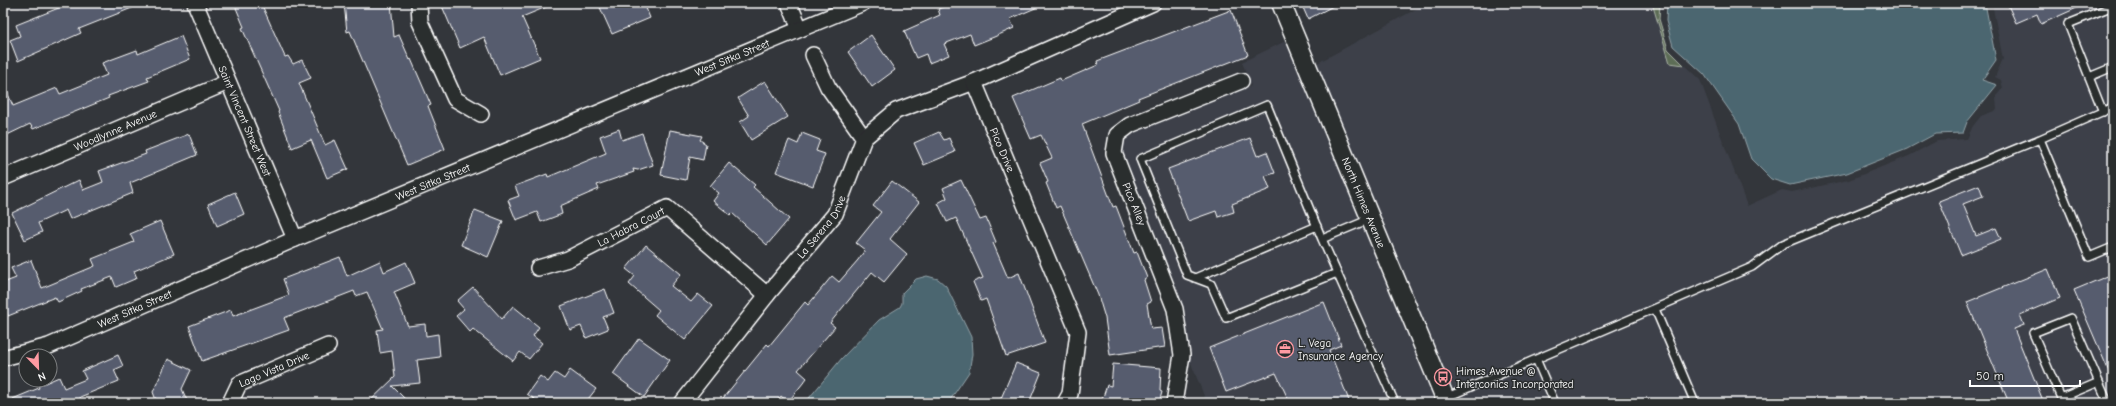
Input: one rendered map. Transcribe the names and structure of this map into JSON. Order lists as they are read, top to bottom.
{
  "streets": {
    "street": [
      "West Sitka Street",
      "Saint Vincent Street West",
      "Woodlynne Avenue",
      "Pico Drive",
      "North Himes Avenue",
      "Pico Alley",
      "La Serena Drive",
      "La Habra Court",
      "Lago Vista Drive"
    ]
  },
  "crossings": [
    ["West Sitka Street", "Saint Vincent Street West"],
    ["Saint Vincent Street West", "Woodlynne Avenue"],
    ["Pico Drive", "La Serena Drive"],
    ["La Serena Drive", "La Habra Court"]
  ],
  "places": {
    "office": ["L. Vega Insurance Agency"],
    "bus stop": ["Himes Avenue @ Interconics Incorporated"]
  },
  "scale_bar": "50 m",
  "north": "bottom right"
}
